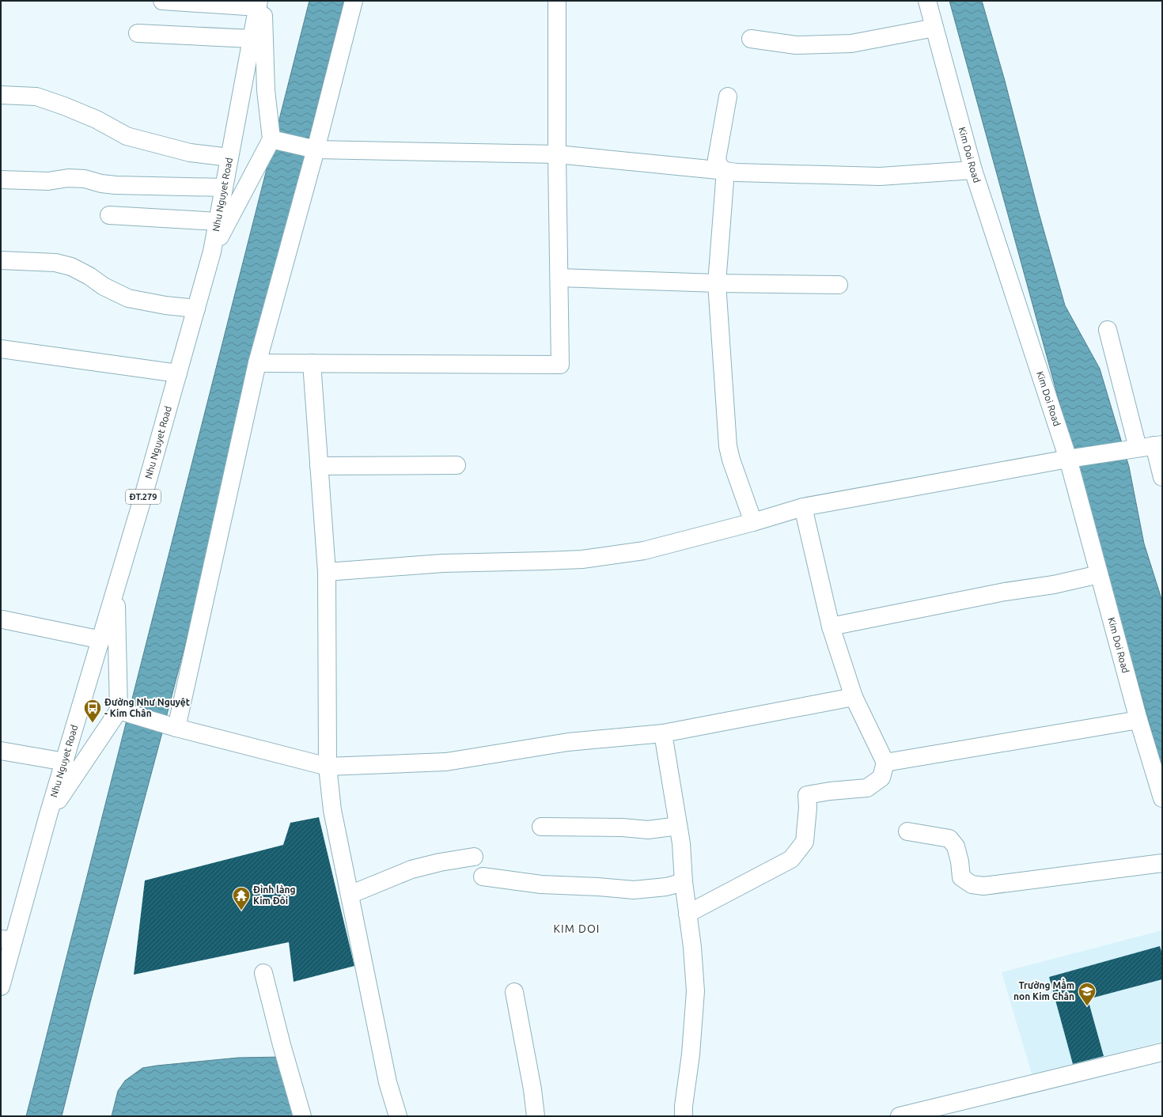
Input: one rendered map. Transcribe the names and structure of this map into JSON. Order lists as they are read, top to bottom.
{
  "streets": {
    "street": ["Kim Doi Road", "Nhu Nguyet Road", "ĐT.279"]
  },
  "districts": ["KIM DOI"],
  "places": {
    "bus stop": ["Đường Như Nguyệt - Kim Chân"],
    "temple": ["Đình làng Kim Đôi"],
    "school or university": ["Trường Mầm non Kim Chân"]
  }
}
